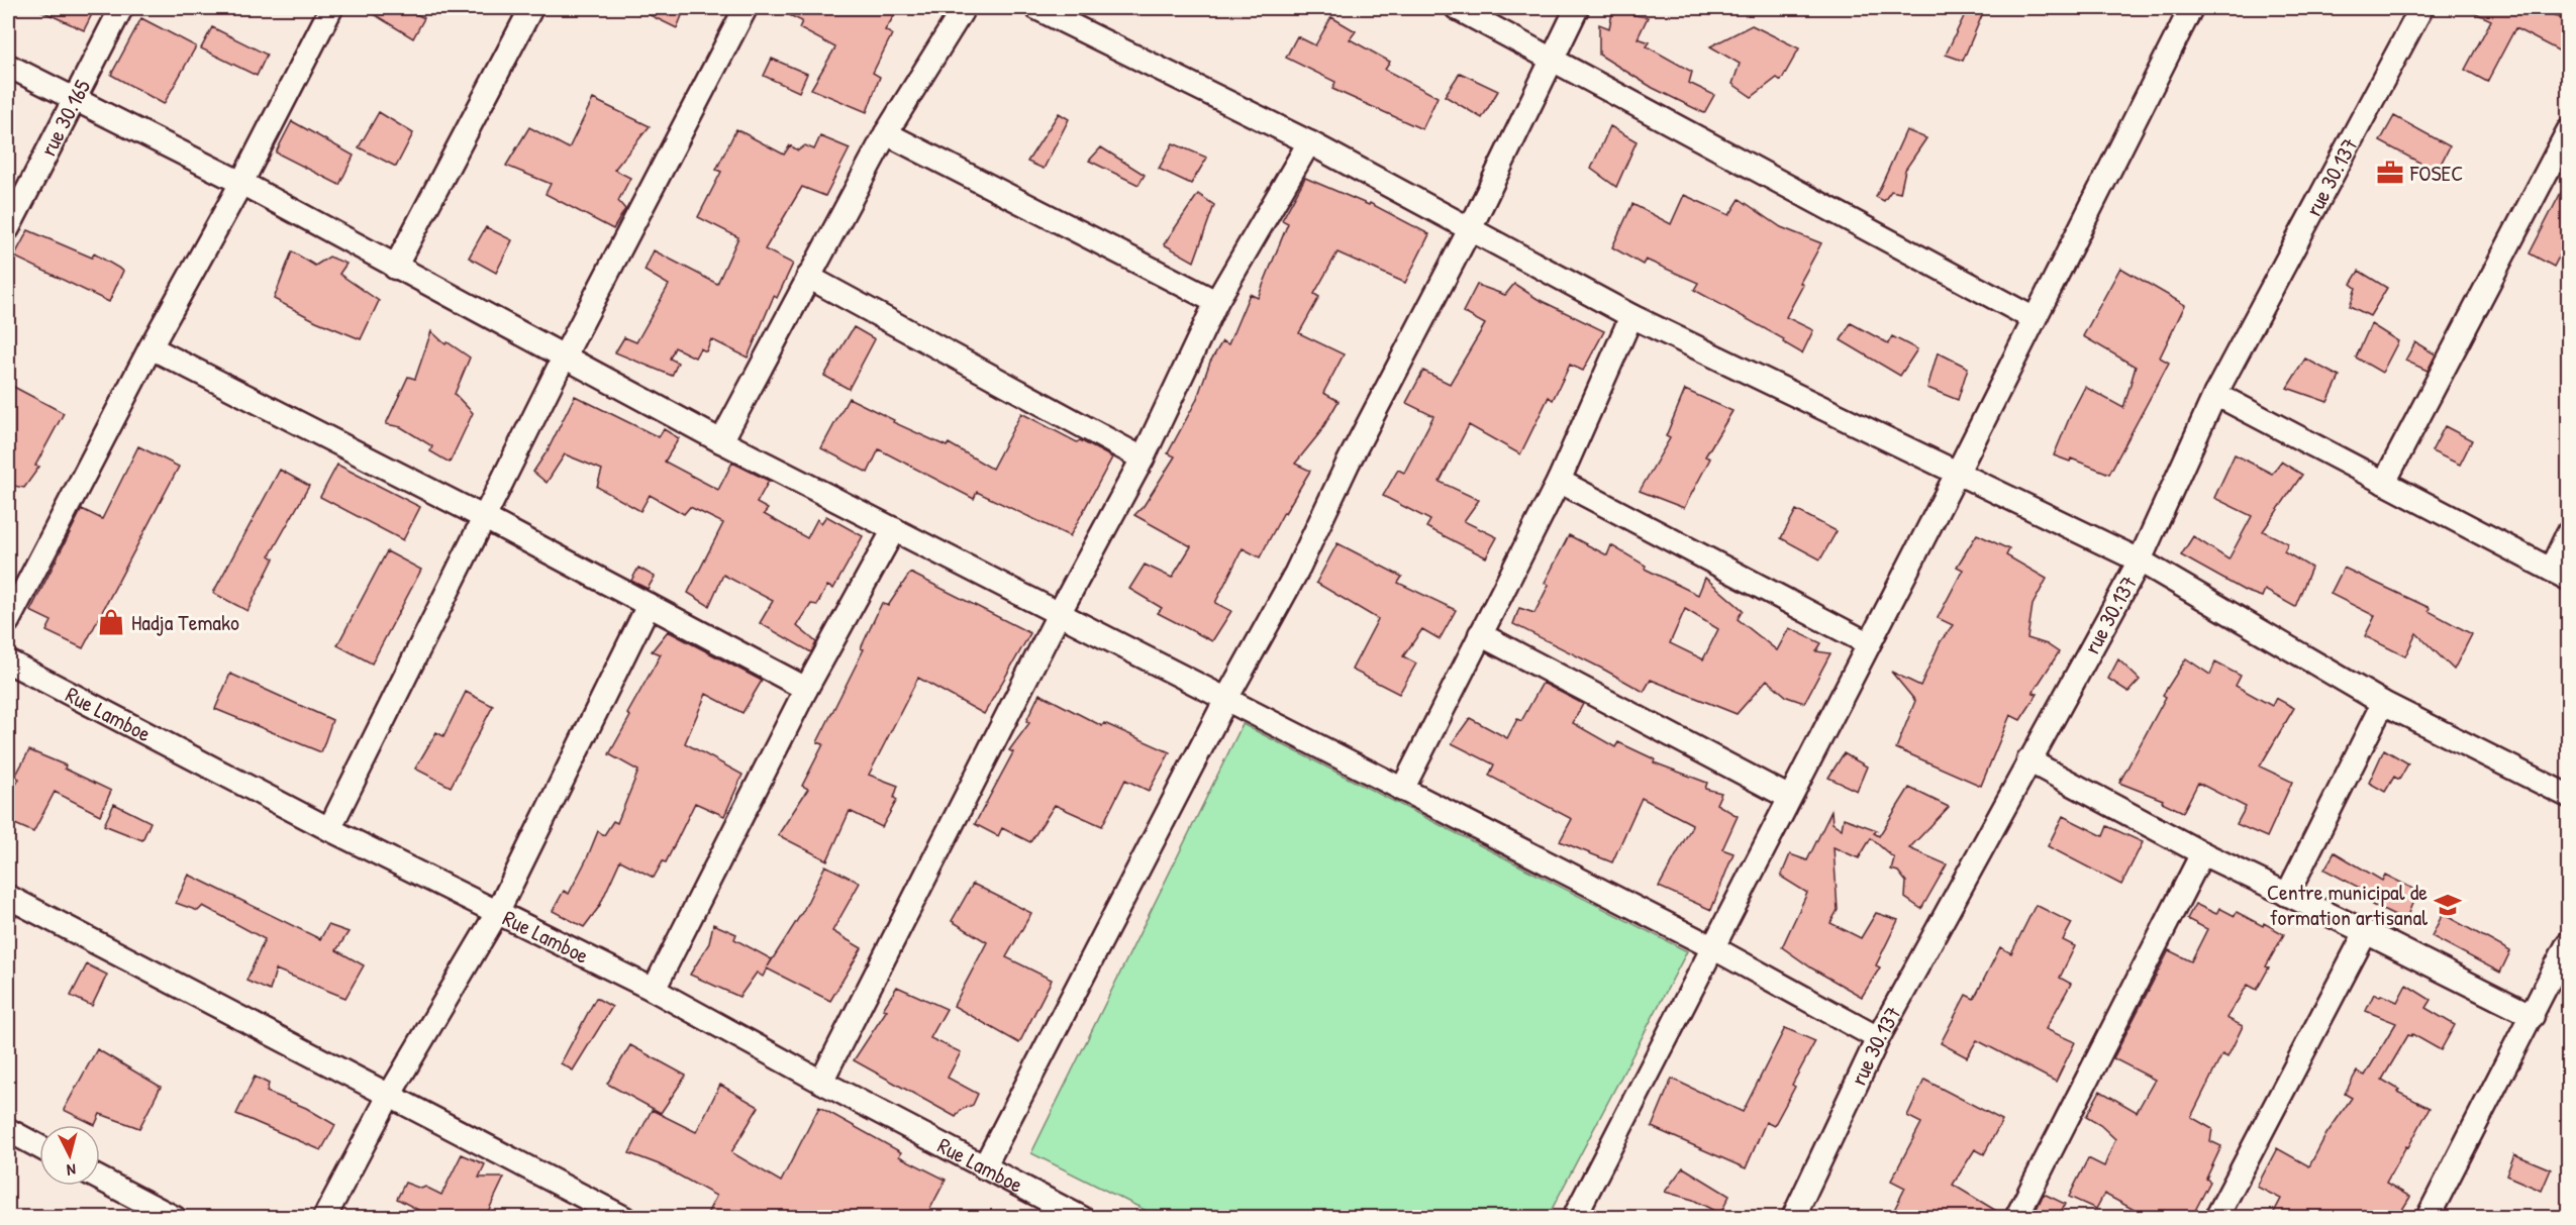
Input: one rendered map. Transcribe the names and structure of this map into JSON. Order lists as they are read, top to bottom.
{
  "streets": {
    "street": ["rue 30.165", "rue 30.137", "Rue Lamboe"]
  },
  "places": {
    "office": ["FOSEC"],
    "shop": ["Hadja Temako"],
    "school or university": ["Centre municipal de formation artisanal"]
  },
  "north": "bottom"
}
